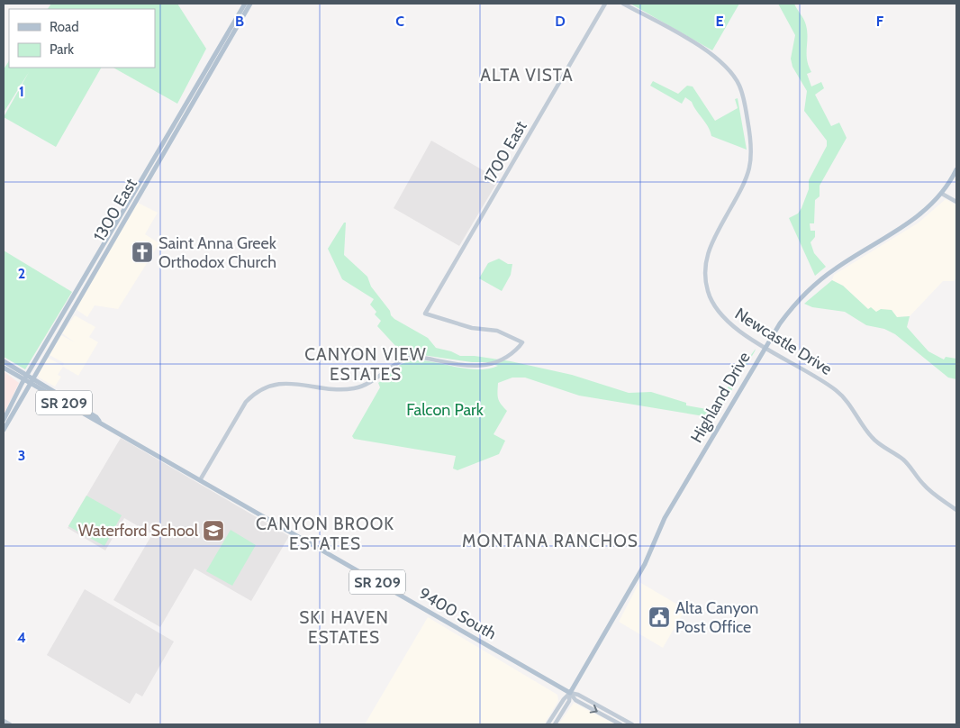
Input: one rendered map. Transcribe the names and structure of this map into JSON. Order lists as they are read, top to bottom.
{
  "streets": {
    "main road": [
      "1300 East",
      "Highland Drive",
      "SR 209",
      "9400 South"
    ],
    "street": ["1700 East", "Newcastle Drive"]
  },
  "crossings": [
    ["1700 East", "9400 South"],
    ["1300 East", "9400 South"],
    ["Newcastle Drive", "Highland Drive"],
    ["Highland Drive", "9400 South"]
  ],
  "districts": [
    "ALTA VISTA",
    "CANYON VIEW ESTATES",
    "CANYON BROOK ESTATES",
    "MONTANA RANCHOS",
    "SKI HAVEN ESTATES"
  ],
  "parks": ["Falcon Park"],
  "places": {
    "church": ["Saint Anna Greek Orthodox Church"],
    "school or university": ["Waterford School"],
    "public building": ["Alta Canyon Post Office"]
  },
  "legend": ["Road", "Park"],
  "grid": {
    "columns": [
      "B",
      "C",
      "D",
      "E",
      "F"
    ],
    "rows": [
      "1",
      "2",
      "3",
      "4"
    ]
  }
}
